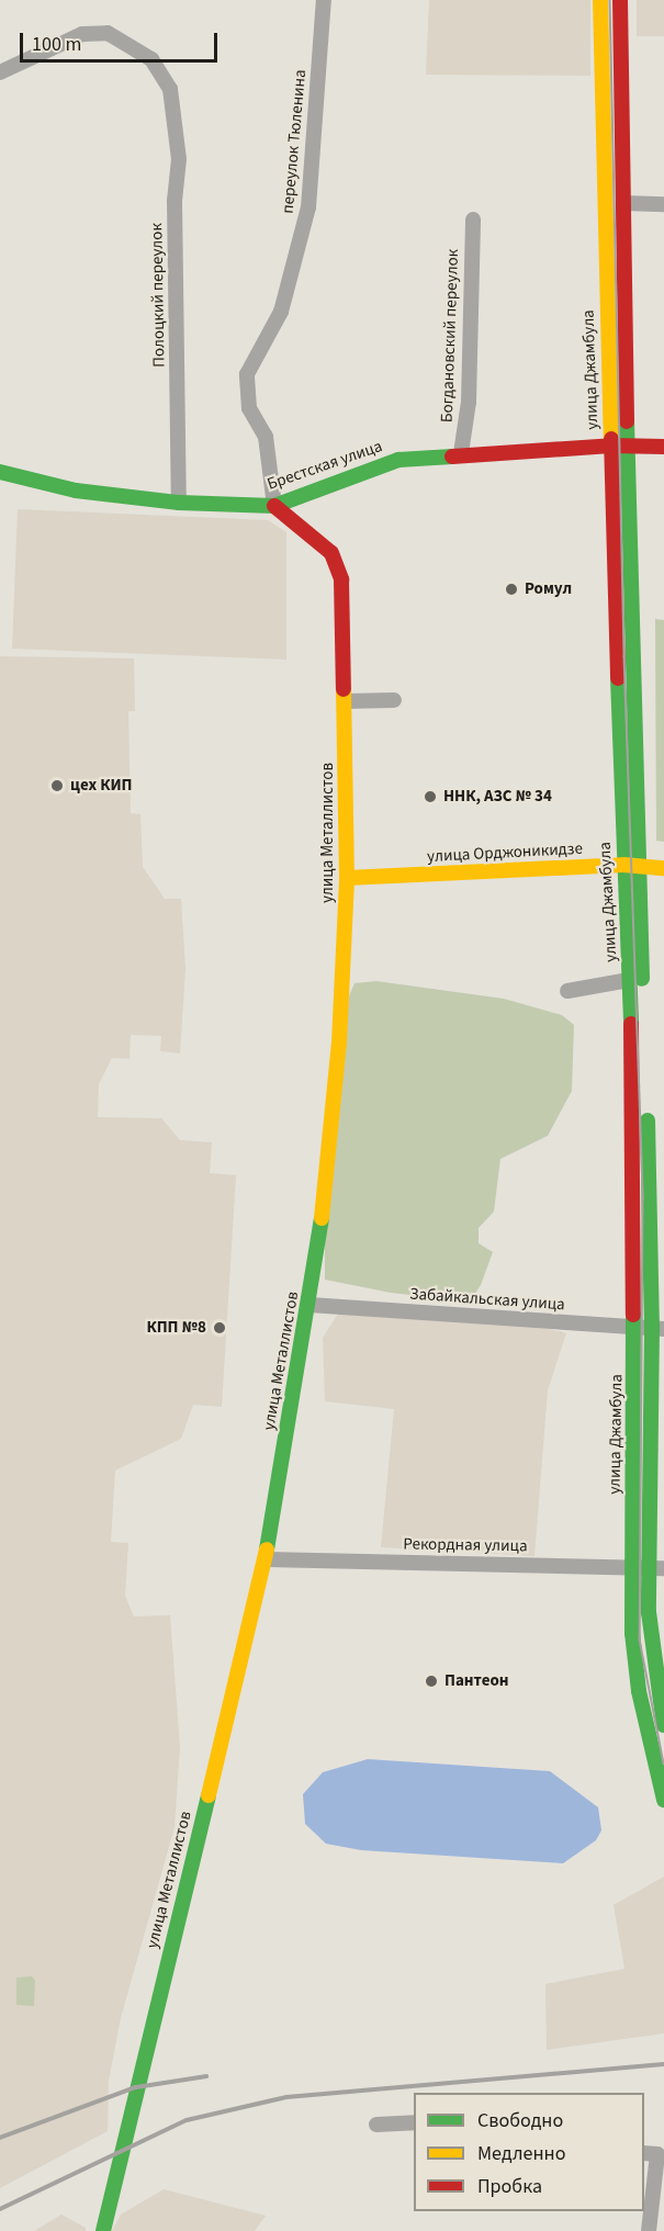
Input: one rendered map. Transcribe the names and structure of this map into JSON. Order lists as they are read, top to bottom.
{
  "streets": {
    "street": [
      "переулок Тюленина",
      "Полоцкий переулок",
      "Богдановский переулок",
      "улица Джамбула",
      "Брестская улица",
      "улица Металлистов",
      "улица Орджоникидзе",
      "Забайкальская улица",
      "Рекордная улица"
    ]
  },
  "crossings": [
    ["переулок Тюленина", "Брестская улица"],
    ["переулок Тюленина", "улица Металлистов"],
    ["Полоцкий переулок", "Брестская улица"],
    ["Богдановский переулок", "Брестская улица"],
    ["улица Джамбула", "Брестская улица"],
    ["улица Джамбула", "улица Орджоникидзе"],
    ["улица Джамбула", "Забайкальская улица"],
    ["улица Джамбула", "Рекордная улица"],
    ["Брестская улица", "улица Металлистов"],
    ["улица Металлистов", "улица Орджоникидзе"],
    ["улица Металлистов", "Забайкальская улица"],
    ["улица Металлистов", "Рекордная улица"]
  ],
  "places": [
    "Ромул",
    "цех КИП",
    "ННК, АЗС № 34",
    "КПП №8",
    "Пантеон"
  ],
  "legend": ["Свободно", "Медленно", "Пробка"],
  "scale_bar": "100 m"
}
